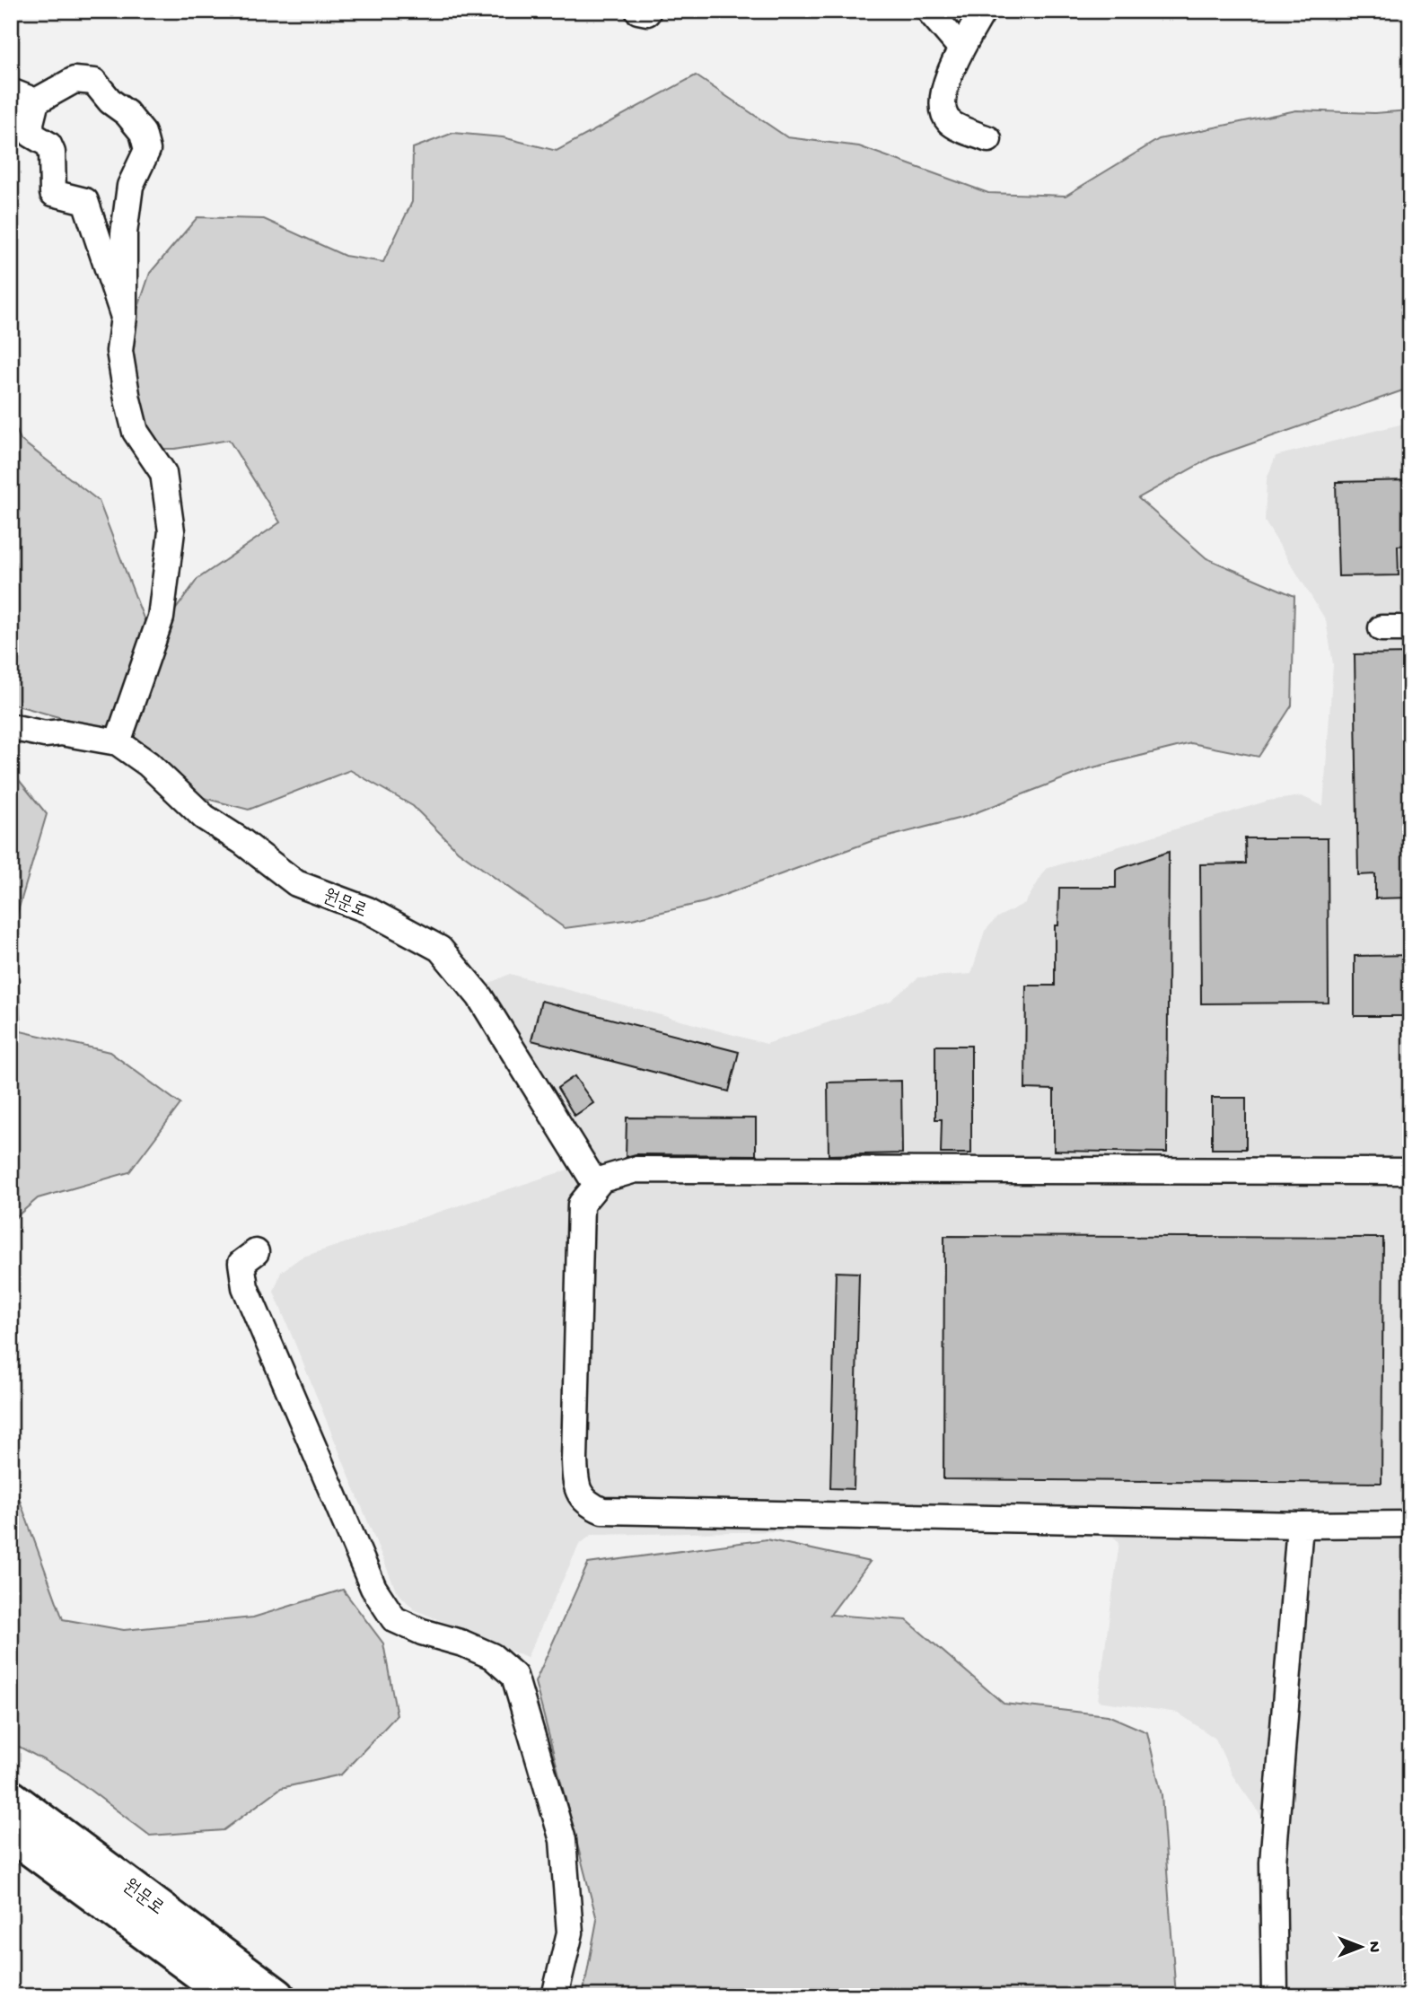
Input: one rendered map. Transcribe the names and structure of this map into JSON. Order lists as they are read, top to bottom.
{
  "streets": {
    "highway": ["원문로"]
  },
  "north": "right"
}
